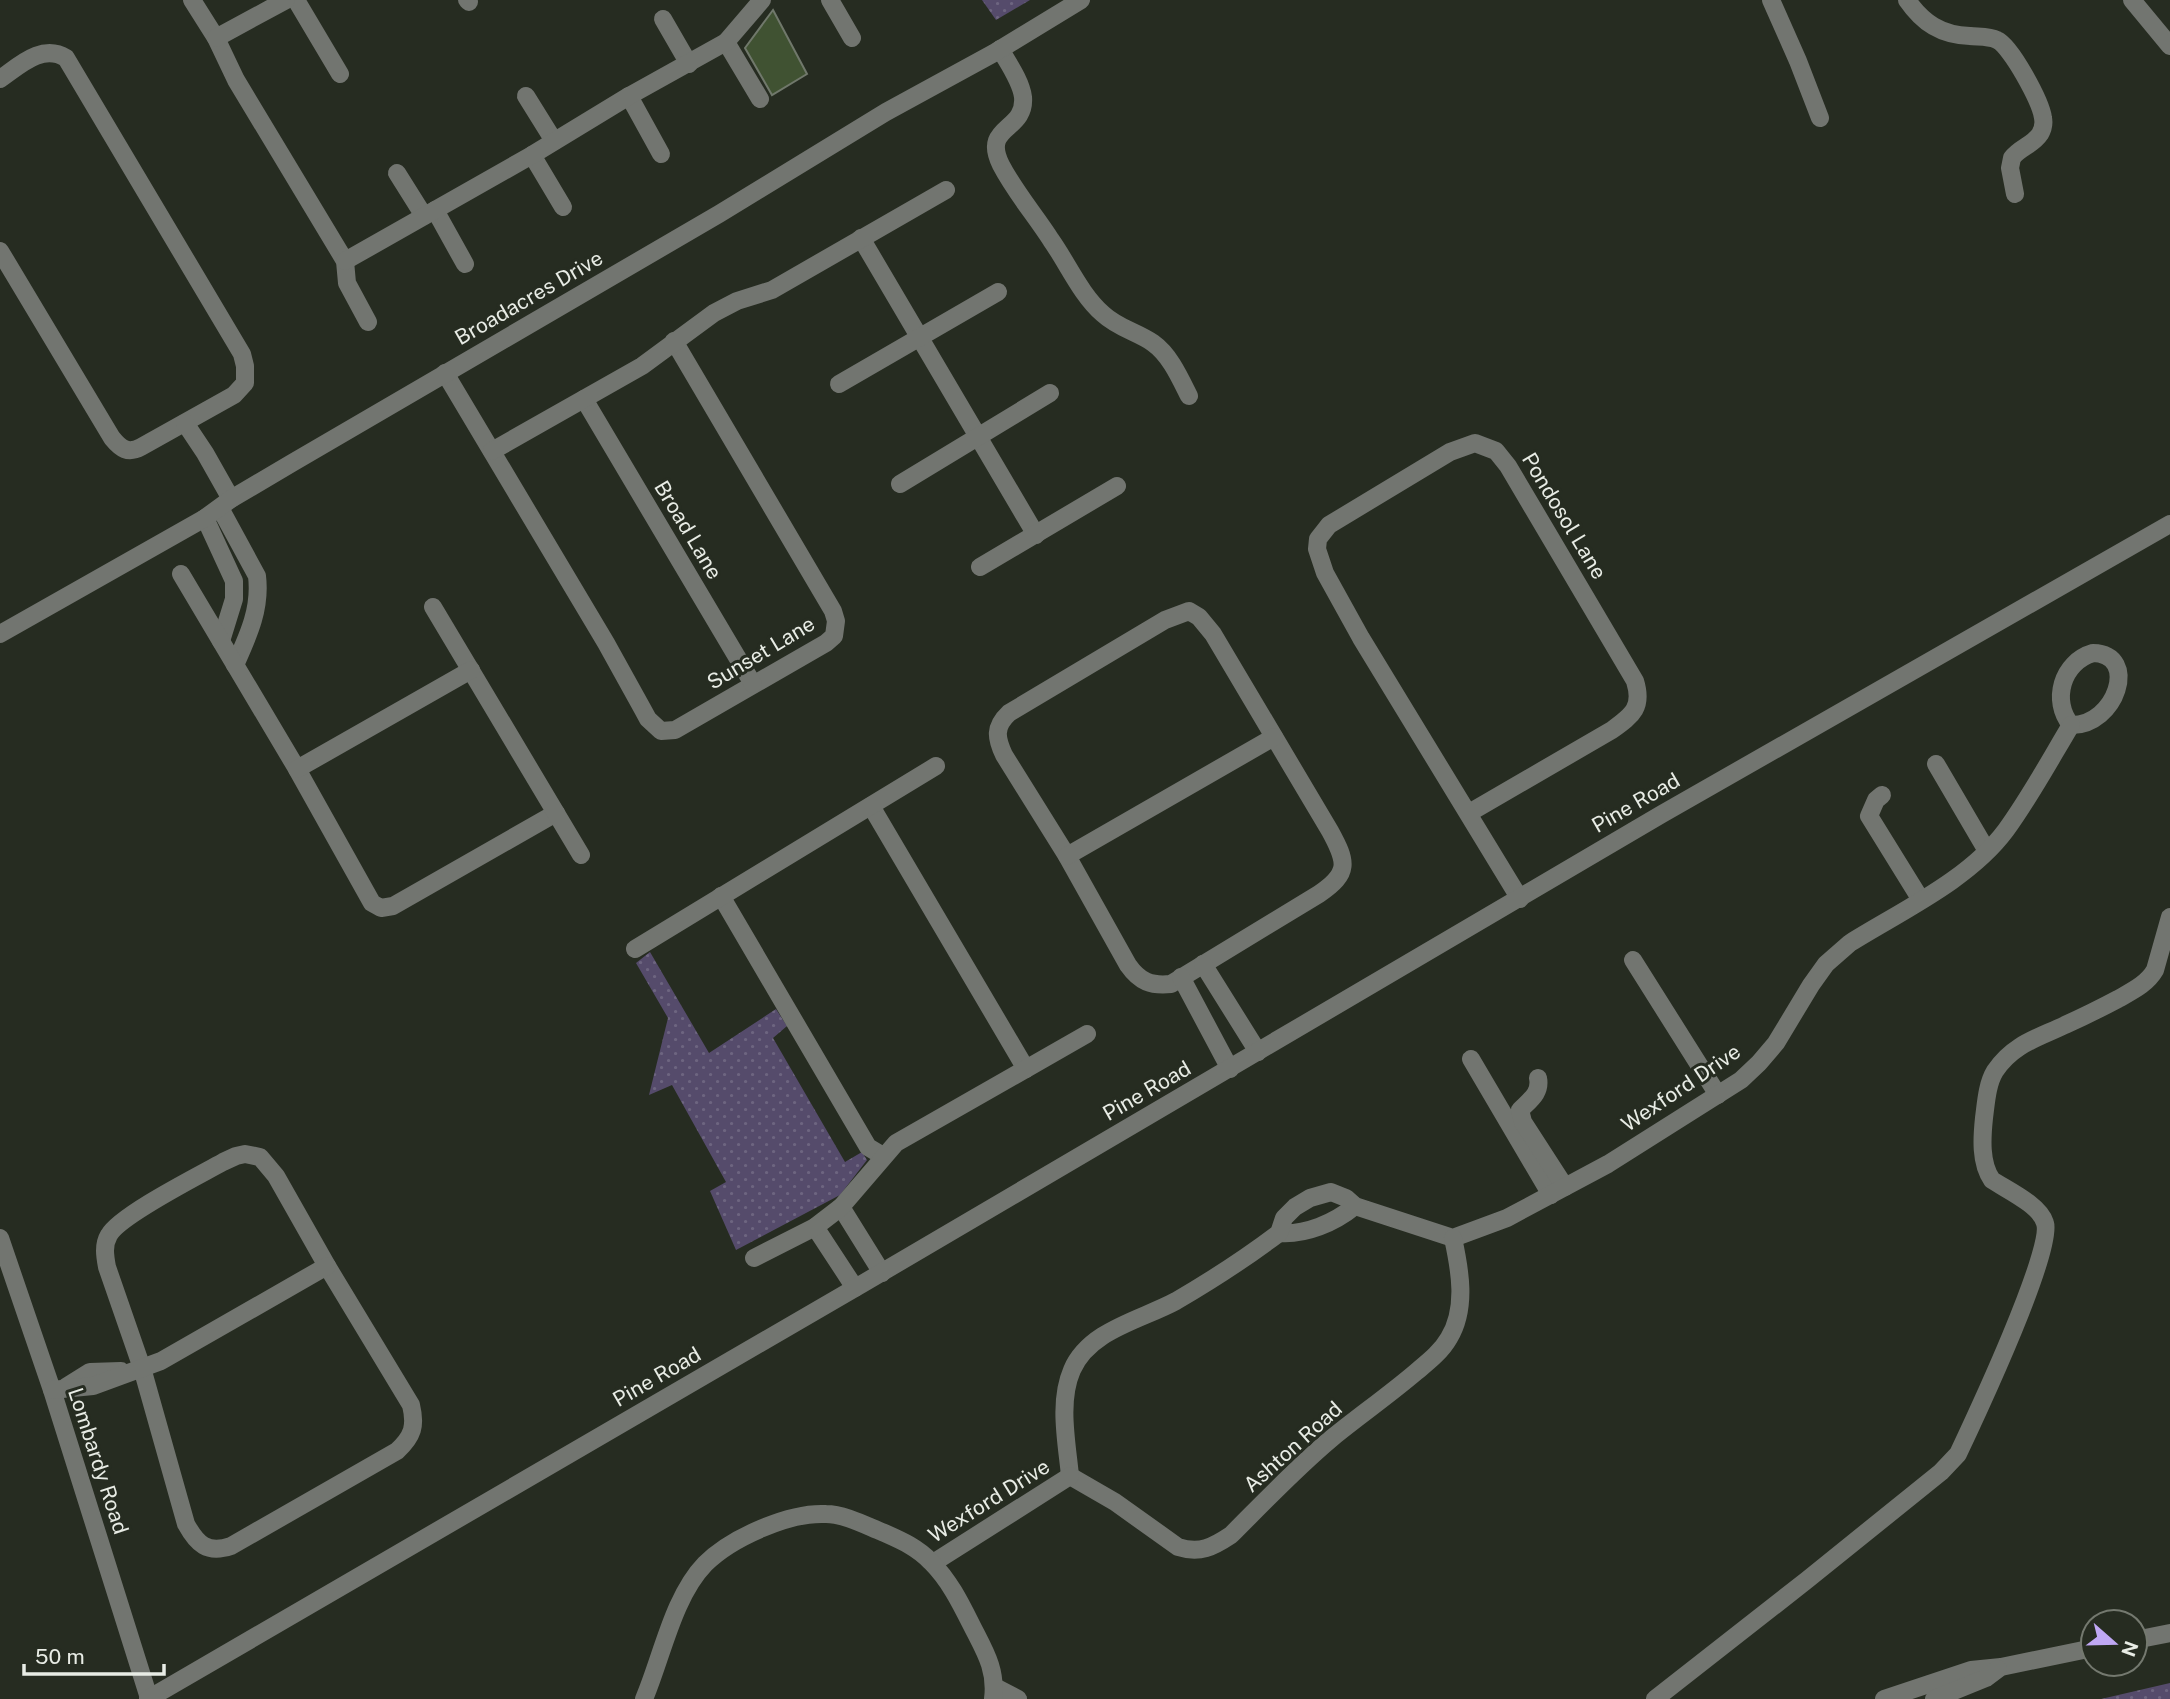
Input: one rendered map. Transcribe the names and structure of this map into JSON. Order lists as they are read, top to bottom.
{
  "streets": {
    "street": [
      "Broadacres Drive",
      "Pondosol Lane",
      "Broad Lane",
      "Sunset Lane",
      "Pine Road",
      "Wexford Drive",
      "Ashton Road",
      "Lombardy Road"
    ]
  },
  "crossings": [
    ["Broadacres Drive", "Sunset Lane"],
    ["Pondosol Lane", "Pine Road"],
    ["Broad Lane", "Sunset Lane"],
    ["Pine Road", "Lombardy Road"],
    ["Wexford Drive", "Ashton Road"]
  ],
  "scale_bar": "50 m",
  "north": "right"
}
